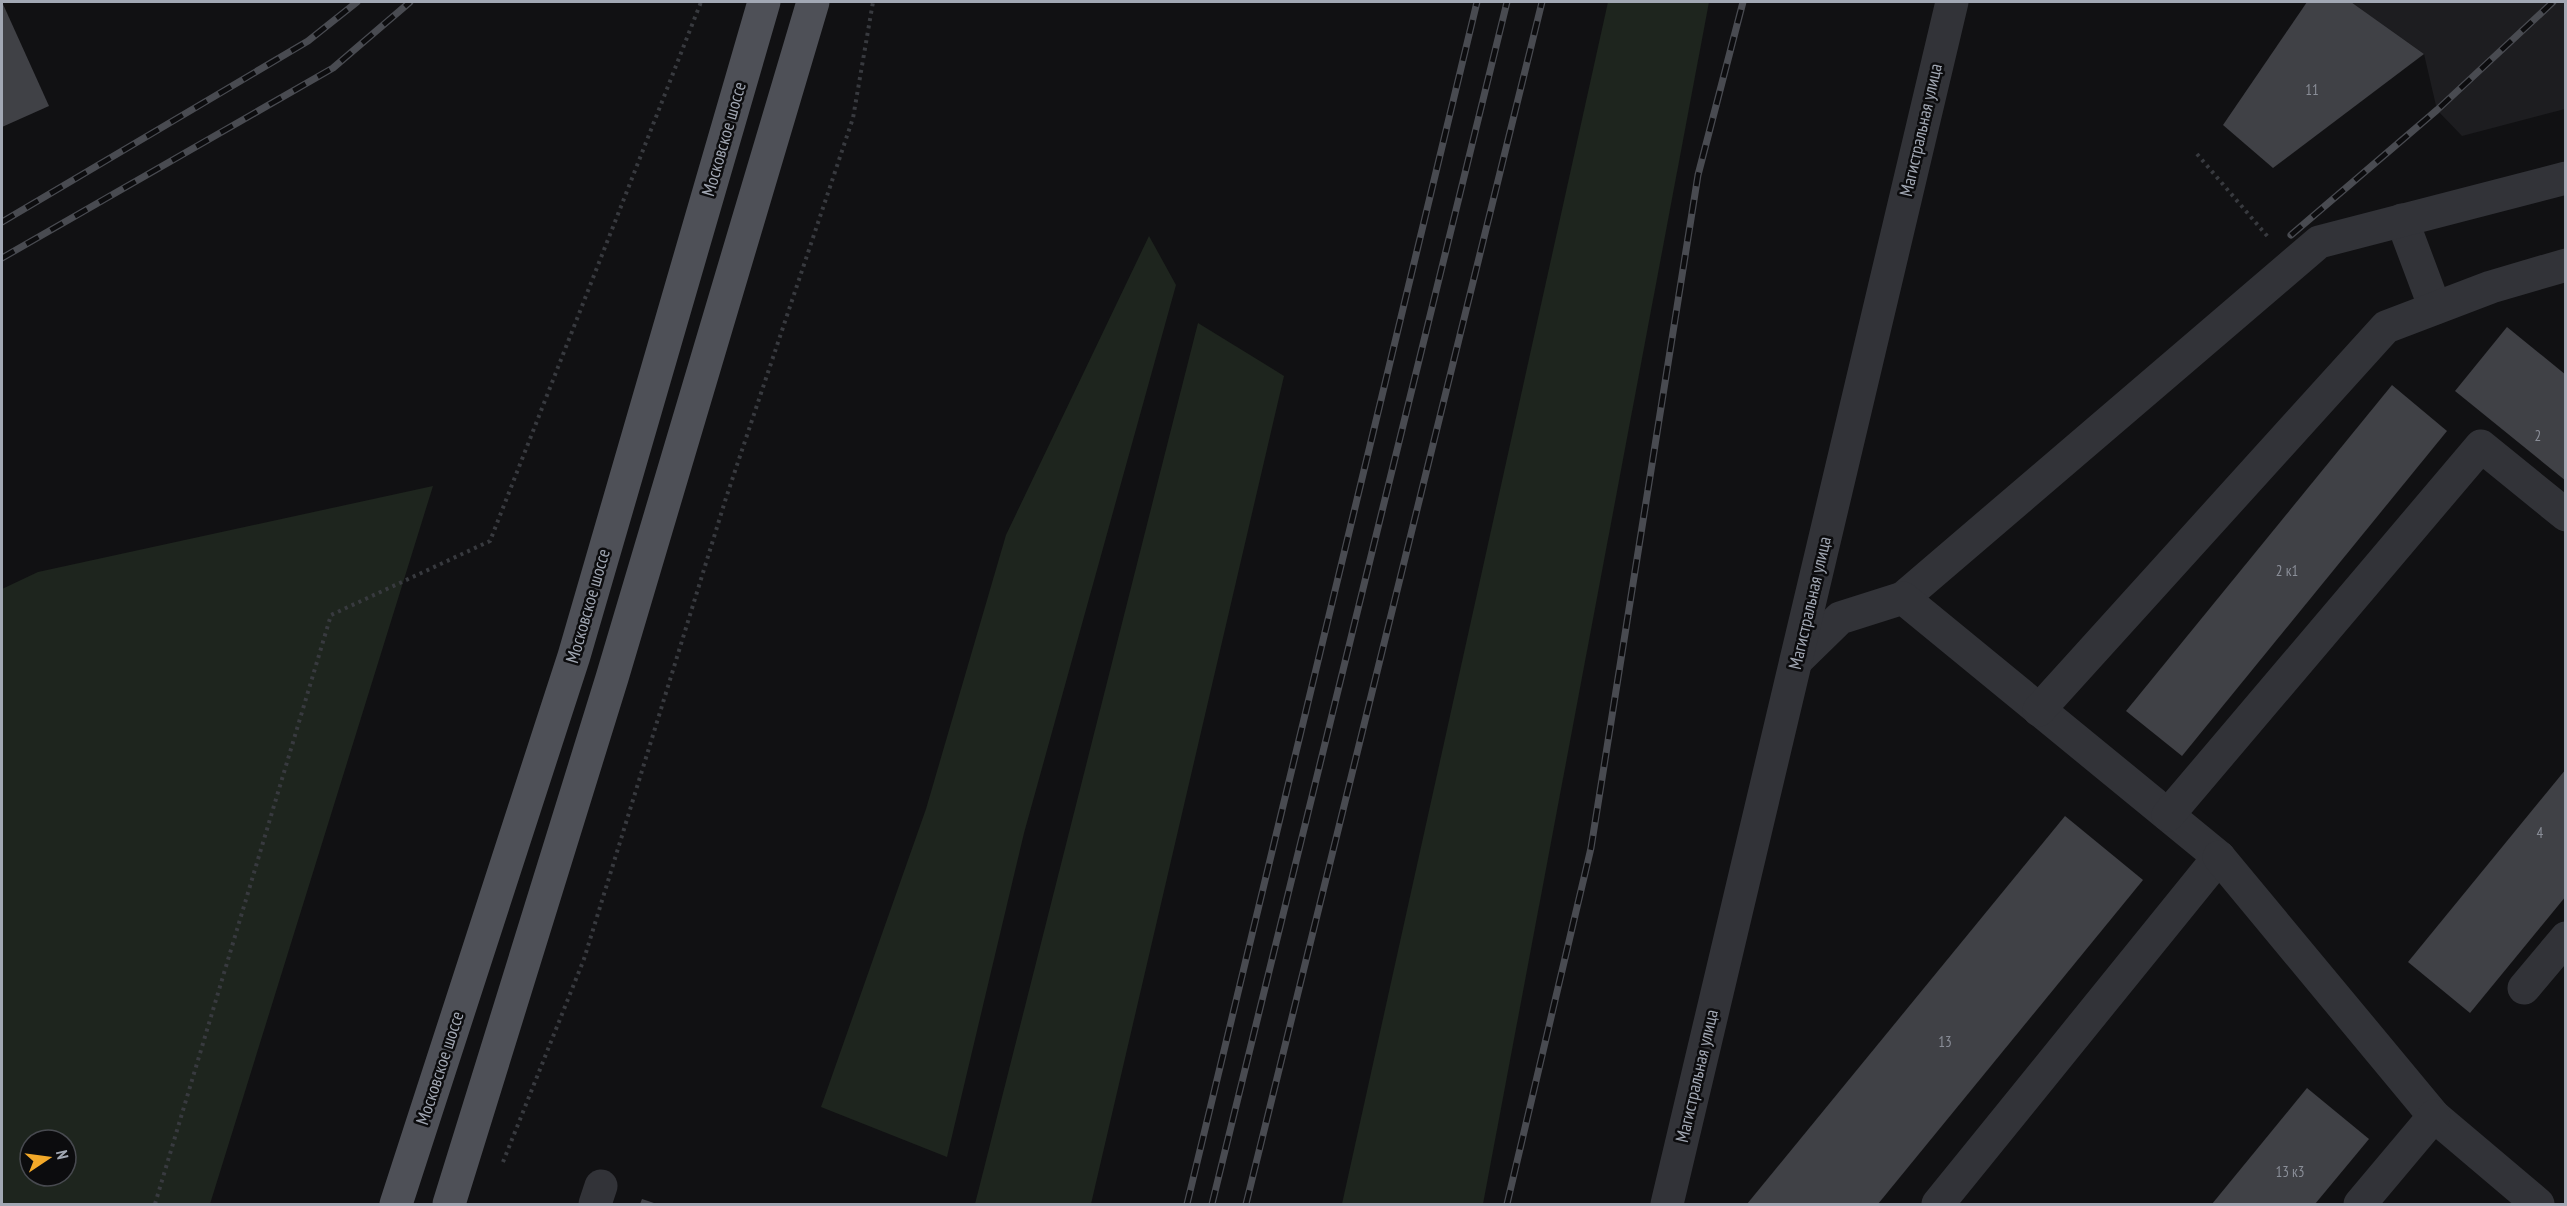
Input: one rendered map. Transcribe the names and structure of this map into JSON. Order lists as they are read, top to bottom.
{
  "streets": {
    "main road": ["Московское шоссе"],
    "street": ["Магистральная улица"]
  },
  "house_numbers": [
    "11",
    "2",
    "2 к1",
    "4",
    "13",
    "13 к3"
  ],
  "north": "right"
}
